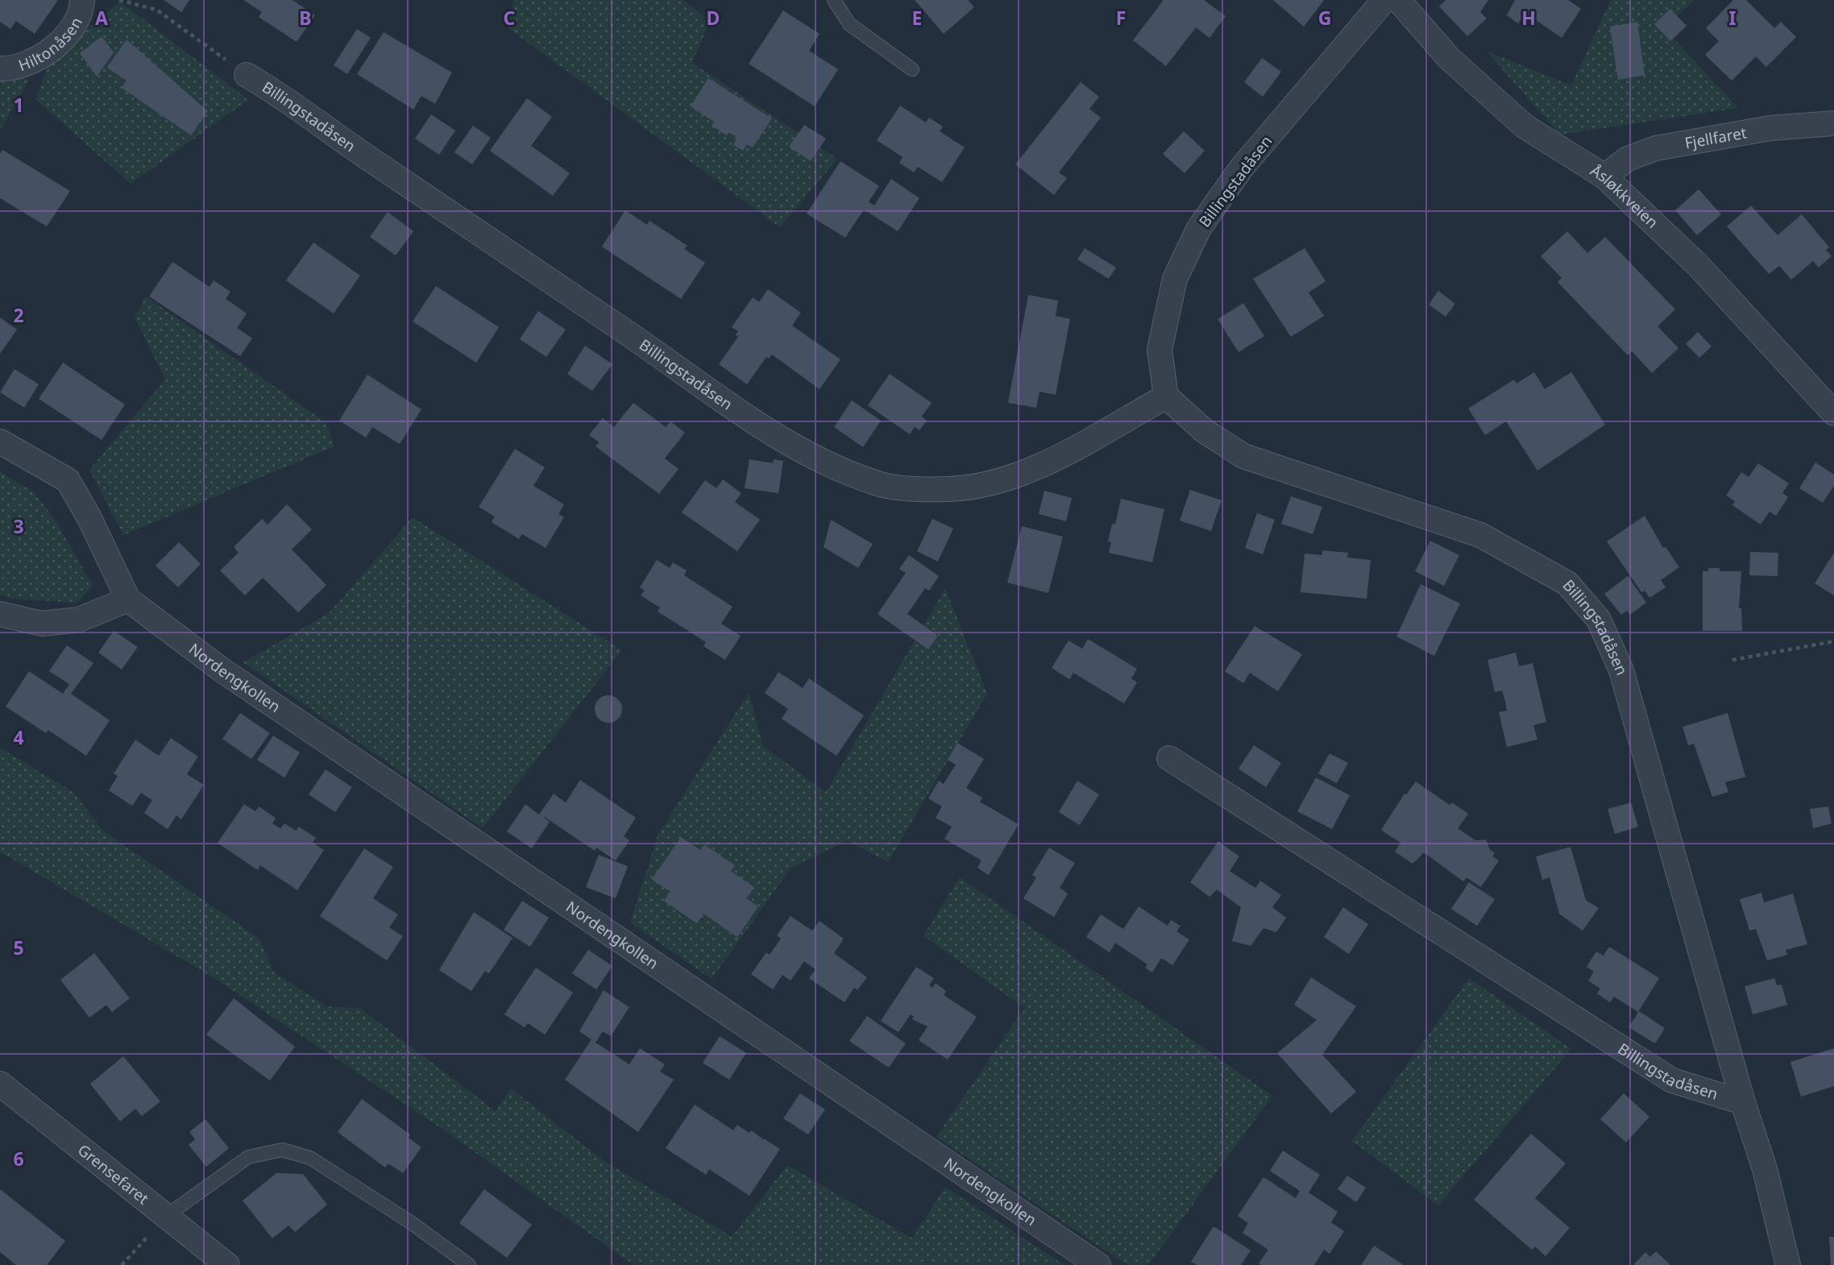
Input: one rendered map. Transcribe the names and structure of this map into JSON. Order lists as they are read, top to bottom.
{
  "streets": {
    "street": [
      "Hiltonåsen",
      "Billingstadåsen",
      "Fjellfaret",
      "Åsløkkveien",
      "Nordengkollen",
      "Grensefaret"
    ]
  },
  "crossings": [
    ["Fjellfaret", "Åsløkkveien"]
  ],
  "grid": {
    "columns": [
      "A",
      "B",
      "C",
      "D",
      "E",
      "F",
      "G",
      "H",
      "I"
    ],
    "rows": [
      "1",
      "2",
      "3",
      "4",
      "5",
      "6"
    ]
  }
}
